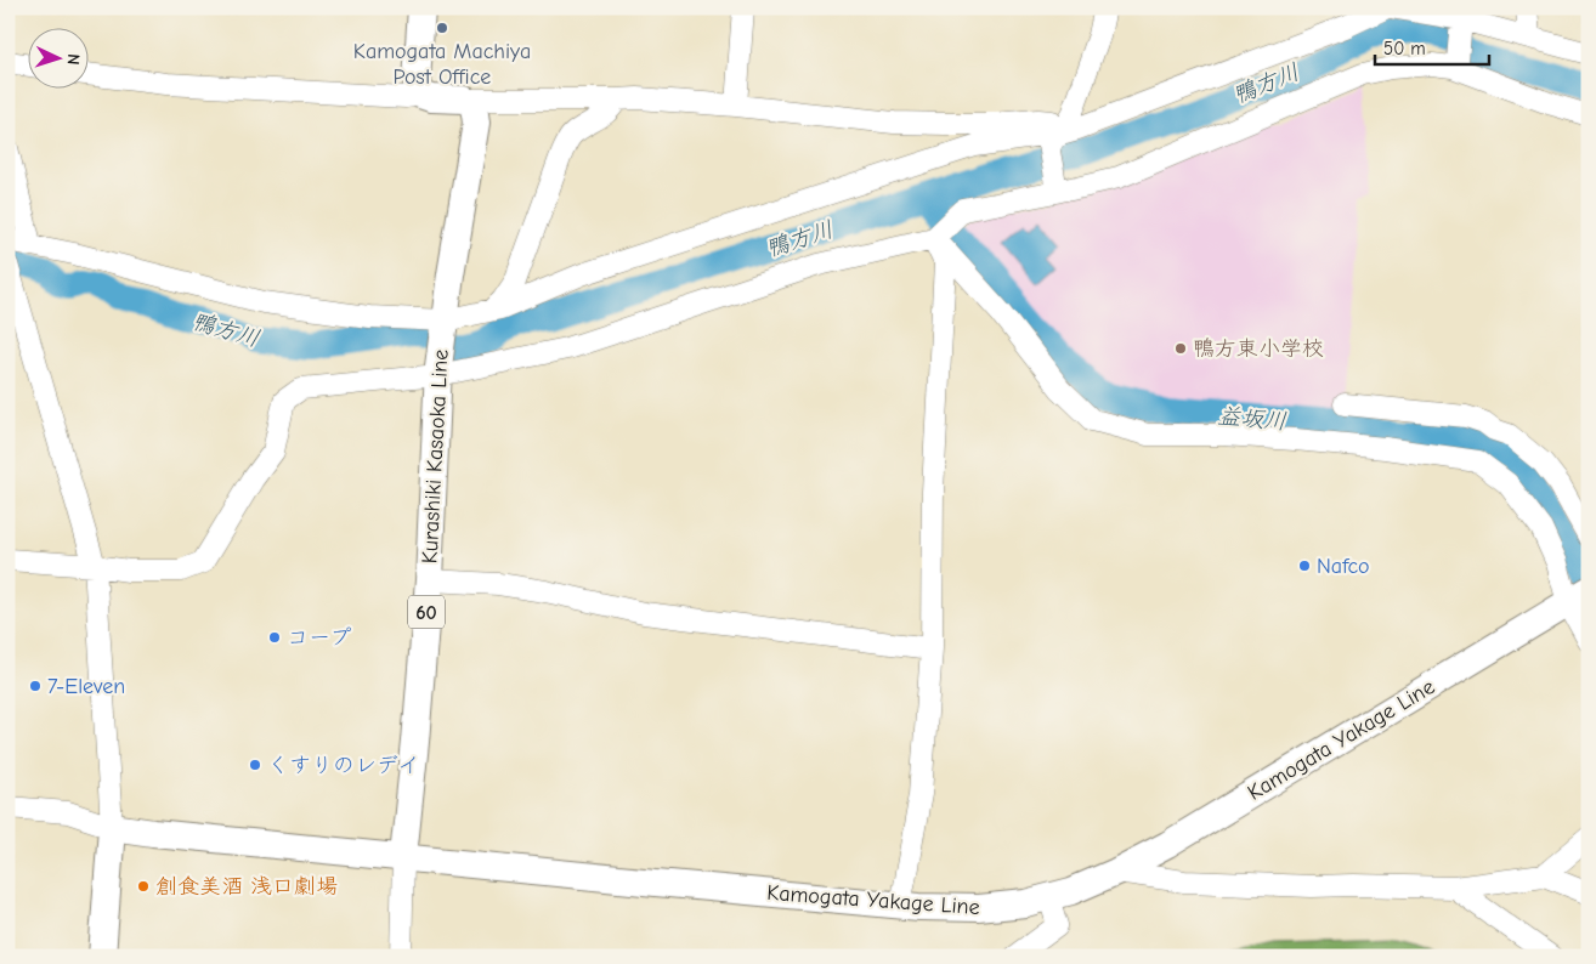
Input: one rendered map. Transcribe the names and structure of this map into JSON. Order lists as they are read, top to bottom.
{
  "streets": {
    "main road": ["Kurashiki Kasaoka Line", "60", "Kamogata Yakage Line"]
  },
  "crossings": [
    ["Kurashiki Kasaoka Line", "Kamogata Yakage Line"]
  ],
  "water": ["鴨方川", "益坂川"],
  "places": [
    "Kamogata Machiya Post Office",
    "鴨方東小学校",
    "Nafco",
    "コープ",
    "7-Eleven",
    "くすりのレデイ",
    "創食美酒 浅口劇場"
  ],
  "scale_bar": "50 m",
  "north": "right"
}
